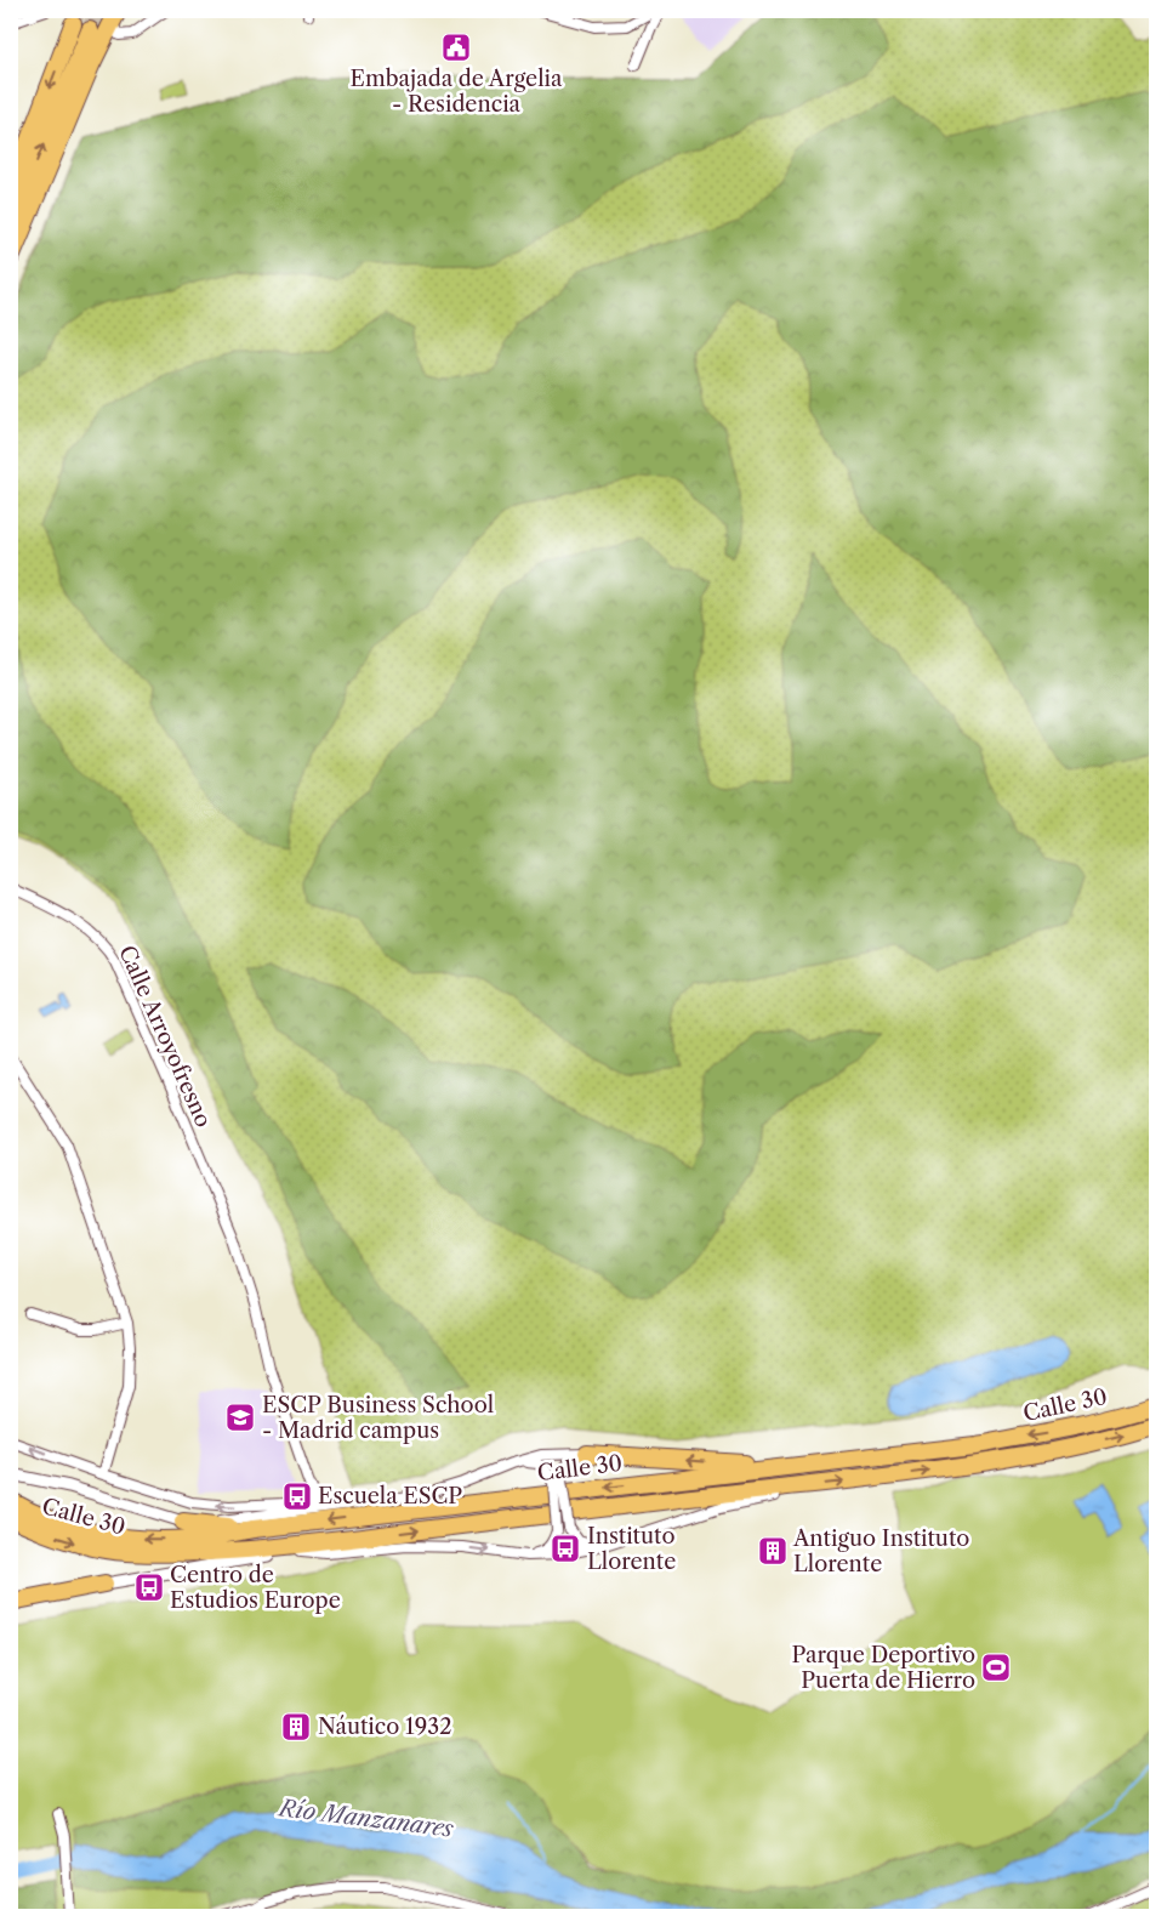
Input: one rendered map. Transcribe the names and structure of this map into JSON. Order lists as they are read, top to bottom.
{
  "streets": {
    "highway": ["Calle 30"],
    "street": ["Calle Arroyofresno"]
  },
  "water": ["Río Manzanares"],
  "places": {
    "public building": ["Embajada de Argelia - Residencia"],
    "school or university": ["ESCP Business School - Madrid campus"],
    "bus stop": ["Escuela ESCP", "Instituto Llorente", "Centro de Estudios Europe"],
    "building": ["Antiguo Instituto Llorente", "Náutico 1932"],
    "sports": ["Parque Deportivo Puerta de Hierro"]
  }
}
